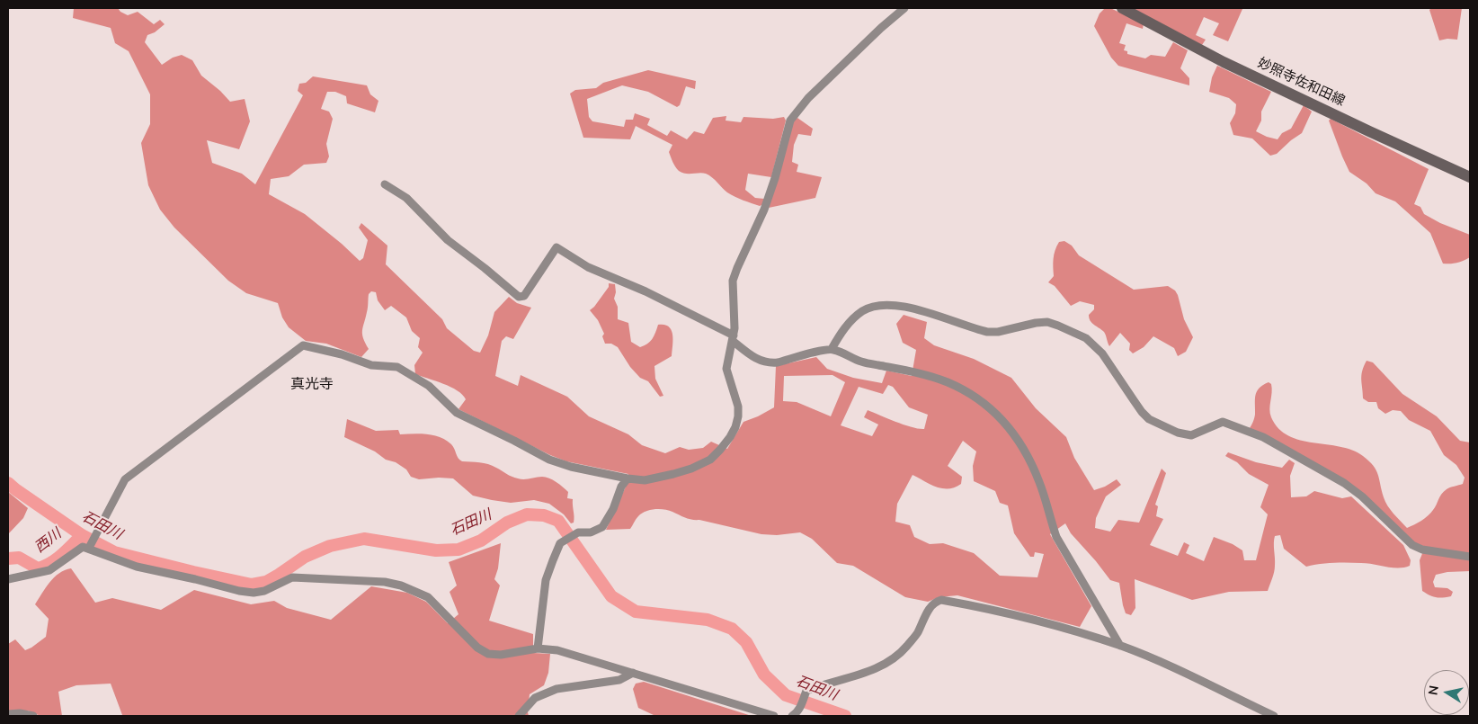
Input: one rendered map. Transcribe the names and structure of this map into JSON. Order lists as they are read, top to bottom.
{
  "streets": {
    "main road": ["妙照寺佐和田線"]
  },
  "districts": ["真光寺"],
  "water": ["石田川", "西川"],
  "north": "left"
}
